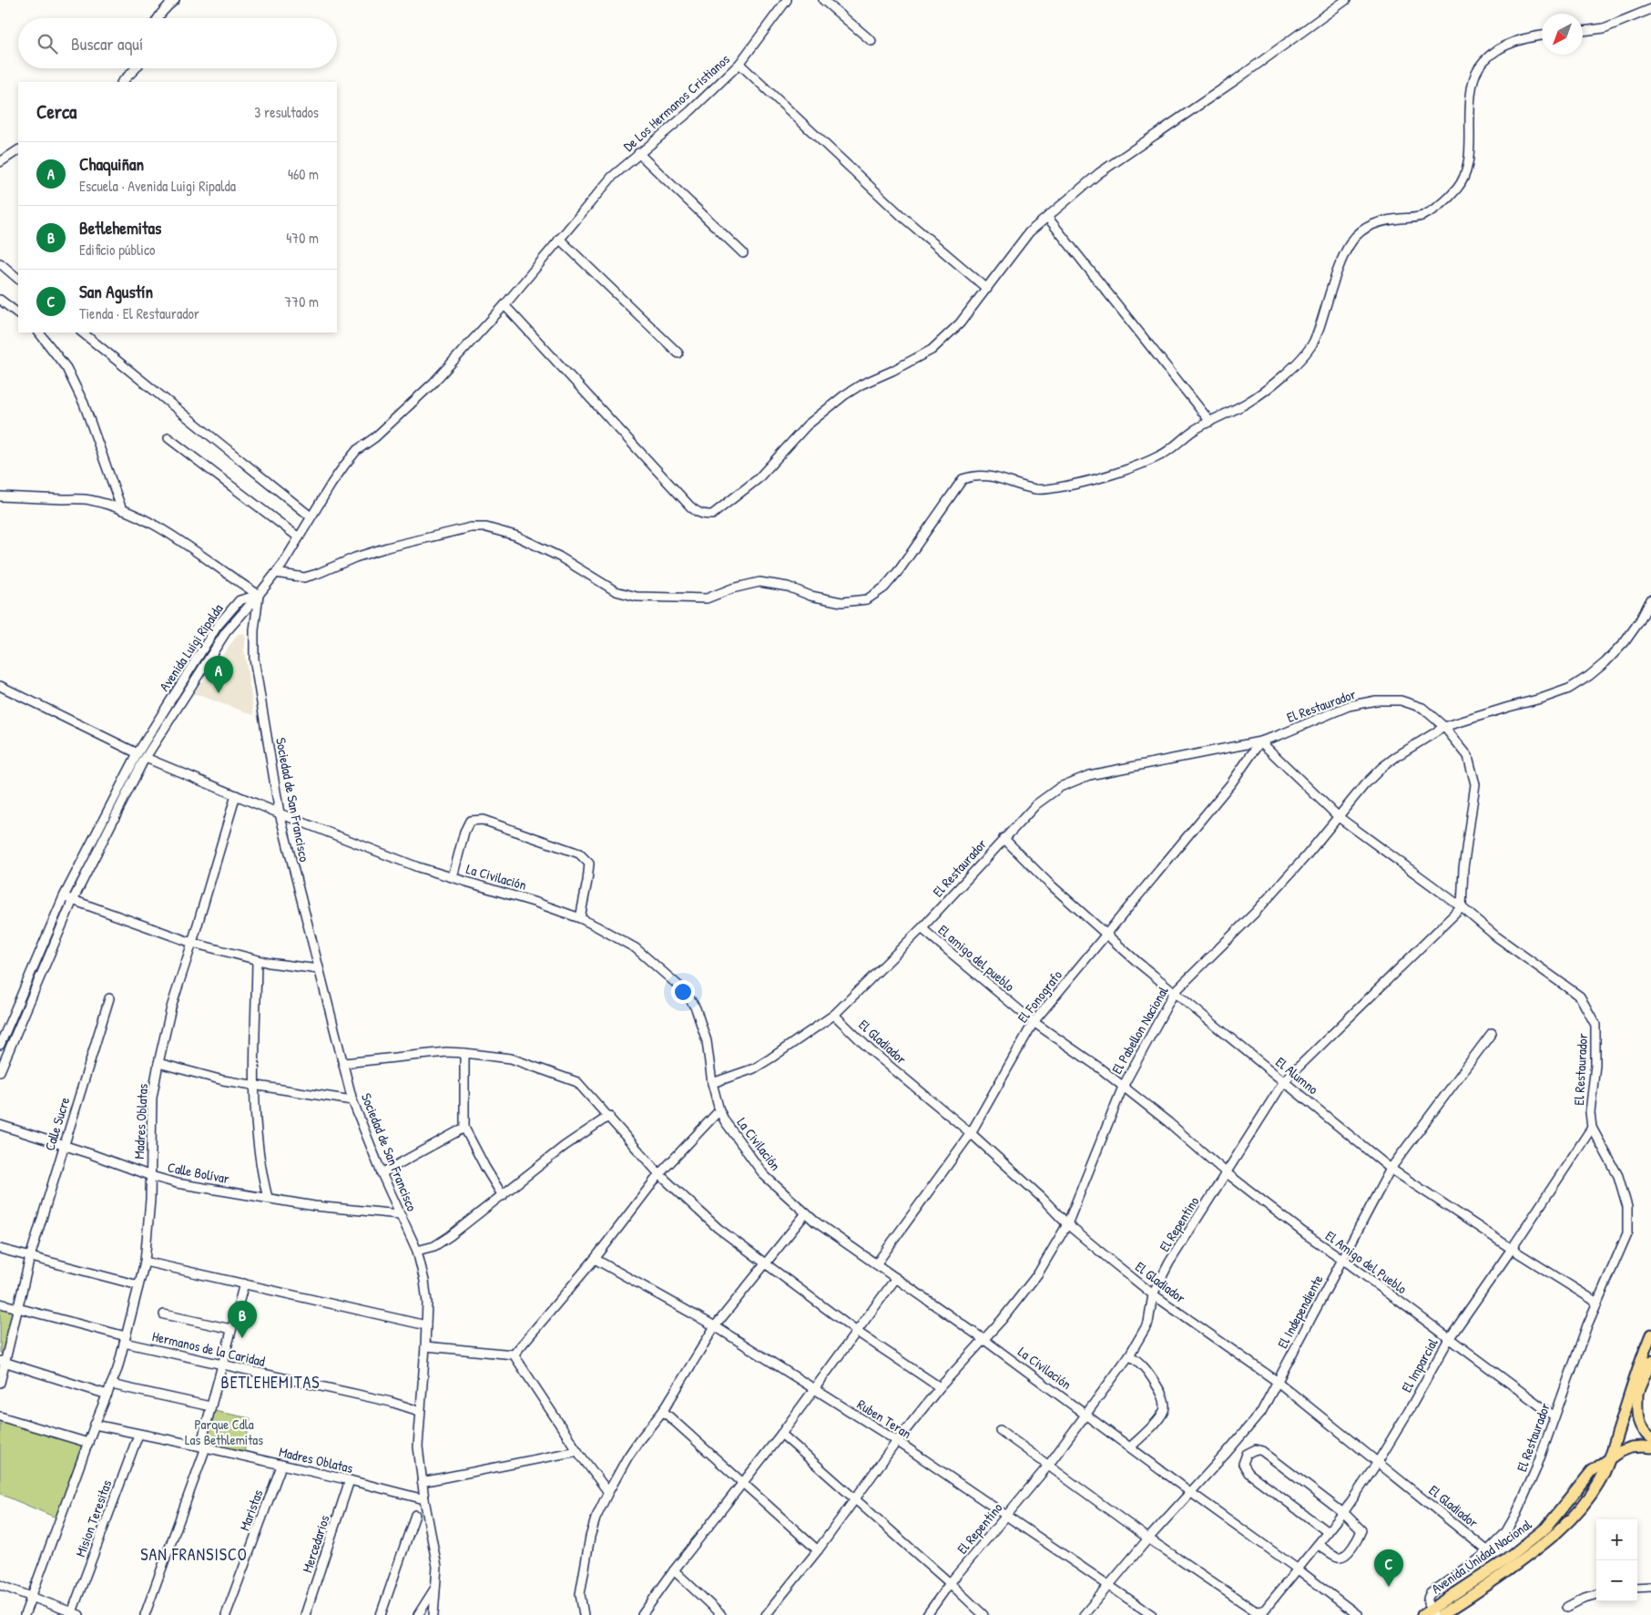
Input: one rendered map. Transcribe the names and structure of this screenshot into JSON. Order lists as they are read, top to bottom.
{
  "streets": {
    "main road": ["Avenida Unidad Nacional"],
    "street": [
      "De Los Hermanos Cristianos",
      "Avenida Luigi Ripalda",
      "El Restaurador",
      "Sociedad de San Francisco",
      "La Civilación",
      "El amigo del pueblo",
      "El Fonografo",
      "El Pabellon Nacional",
      "El Gladiador",
      "El Alumno",
      "Madres Oblatas",
      "Calle Sucre",
      "Calle Bolívar",
      "El Repentino",
      "El Amigo del Pueblo",
      "El Independiente",
      "Hermanos de la Caridad",
      "El Imparcial",
      "Ruben Teran",
      "Maristas",
      "Mision Teresitas",
      "Mercedarios"
    ]
  },
  "crossings": [
    ["De Los Hermanos Cristianos", "Avenida Luigi Ripalda"],
    ["De Los Hermanos Cristianos", "Sociedad de San Francisco"],
    ["Avenida Luigi Ripalda", "Sociedad de San Francisco"],
    ["Avenida Luigi Ripalda", "La Civilación"],
    ["El Restaurador", "La Civilación"],
    ["El Restaurador", "El amigo del pueblo"],
    ["El Restaurador", "El Fonografo"],
    ["El Restaurador", "El Pabellon Nacional"],
    ["El Restaurador", "El Gladiador"],
    ["El Restaurador", "El Alumno"],
    ["El Restaurador", "El Repentino"],
    ["El Restaurador", "El Amigo del Pueblo"],
    ["El Restaurador", "El Imparcial"],
    ["El Restaurador", "Avenida Unidad Nacional"],
    ["Sociedad de San Francisco", "La Civilación"],
    ["Sociedad de San Francisco", "Madres Oblatas"],
    ["Sociedad de San Francisco", "Calle Bolívar"],
    ["Sociedad de San Francisco", "Hermanos de la Caridad"],
    ["La Civilación", "El Fonografo"],
    ["La Civilación", "El Pabellon Nacional"],
    ["La Civilación", "Madres Oblatas"],
    ["La Civilación", "El Repentino"],
    ["La Civilación", "El Independiente"],
    ["La Civilación", "El Imparcial"],
    ["El amigo del pueblo", "El Fonografo"],
    ["El amigo del pueblo", "El Pabellon Nacional"],
    ["El amigo del pueblo", "El Amigo del Pueblo"],
    ["El Fonografo", "El Gladiador"],
    ["El Fonografo", "El Alumno"],
    ["El Pabellon Nacional", "El Gladiador"],
    ["El Pabellon Nacional", "El Alumno"],
    ["El Pabellon Nacional", "Ruben Teran"],
    ["El Gladiador", "El Repentino"],
    ["El Gladiador", "El Independiente"],
    ["El Gladiador", "El Imparcial"],
    ["El Alumno", "El Repentino"],
    ["El Alumno", "El Independiente"],
    ["El Alumno", "El Imparcial"],
    ["Madres Oblatas", "Calle Bolívar"],
    ["Madres Oblatas", "Hermanos de la Caridad"],
    ["Madres Oblatas", "Maristas"],
    ["Madres Oblatas", "Mision Teresitas"],
    ["Madres Oblatas", "Mercedarios"],
    ["Calle Sucre", "Calle Bolívar"],
    ["Calle Sucre", "Hermanos de la Caridad"],
    ["El Repentino", "El Amigo del Pueblo"],
    ["El Repentino", "Ruben Teran"],
    ["El Amigo del Pueblo", "El Independiente"],
    ["El Amigo del Pueblo", "El Imparcial"],
    ["El Independiente", "El Imparcial"],
    ["El Independiente", "Ruben Teran"]
  ],
  "districts": ["BETLEHEMITAS", "SAN FRANSISCO"],
  "parks": ["Parque Cdla Las Bethlemitas"],
  "north": "bottom left",
  "page": {
    "search": "Buscar aquí",
    "heading": ["Cerca", "3 resultados"],
    "list": [
      {
        "mark": "A",
        "name": "Chaquiñan",
        "note": "Escuela · Avenida Luigi Ripalda",
        "value": "460 m"
      },
      {
        "mark": "B",
        "name": "Betlehemitas",
        "note": "Edificio público",
        "value": "470 m"
      },
      {
        "mark": "C",
        "name": "San Agustín",
        "note": "Tienda · El Restaurador",
        "value": "770 m"
      }
    ],
    "pins": ["A", "B", "C"],
    "map_buttons": ["+", "−"]
  }
}
